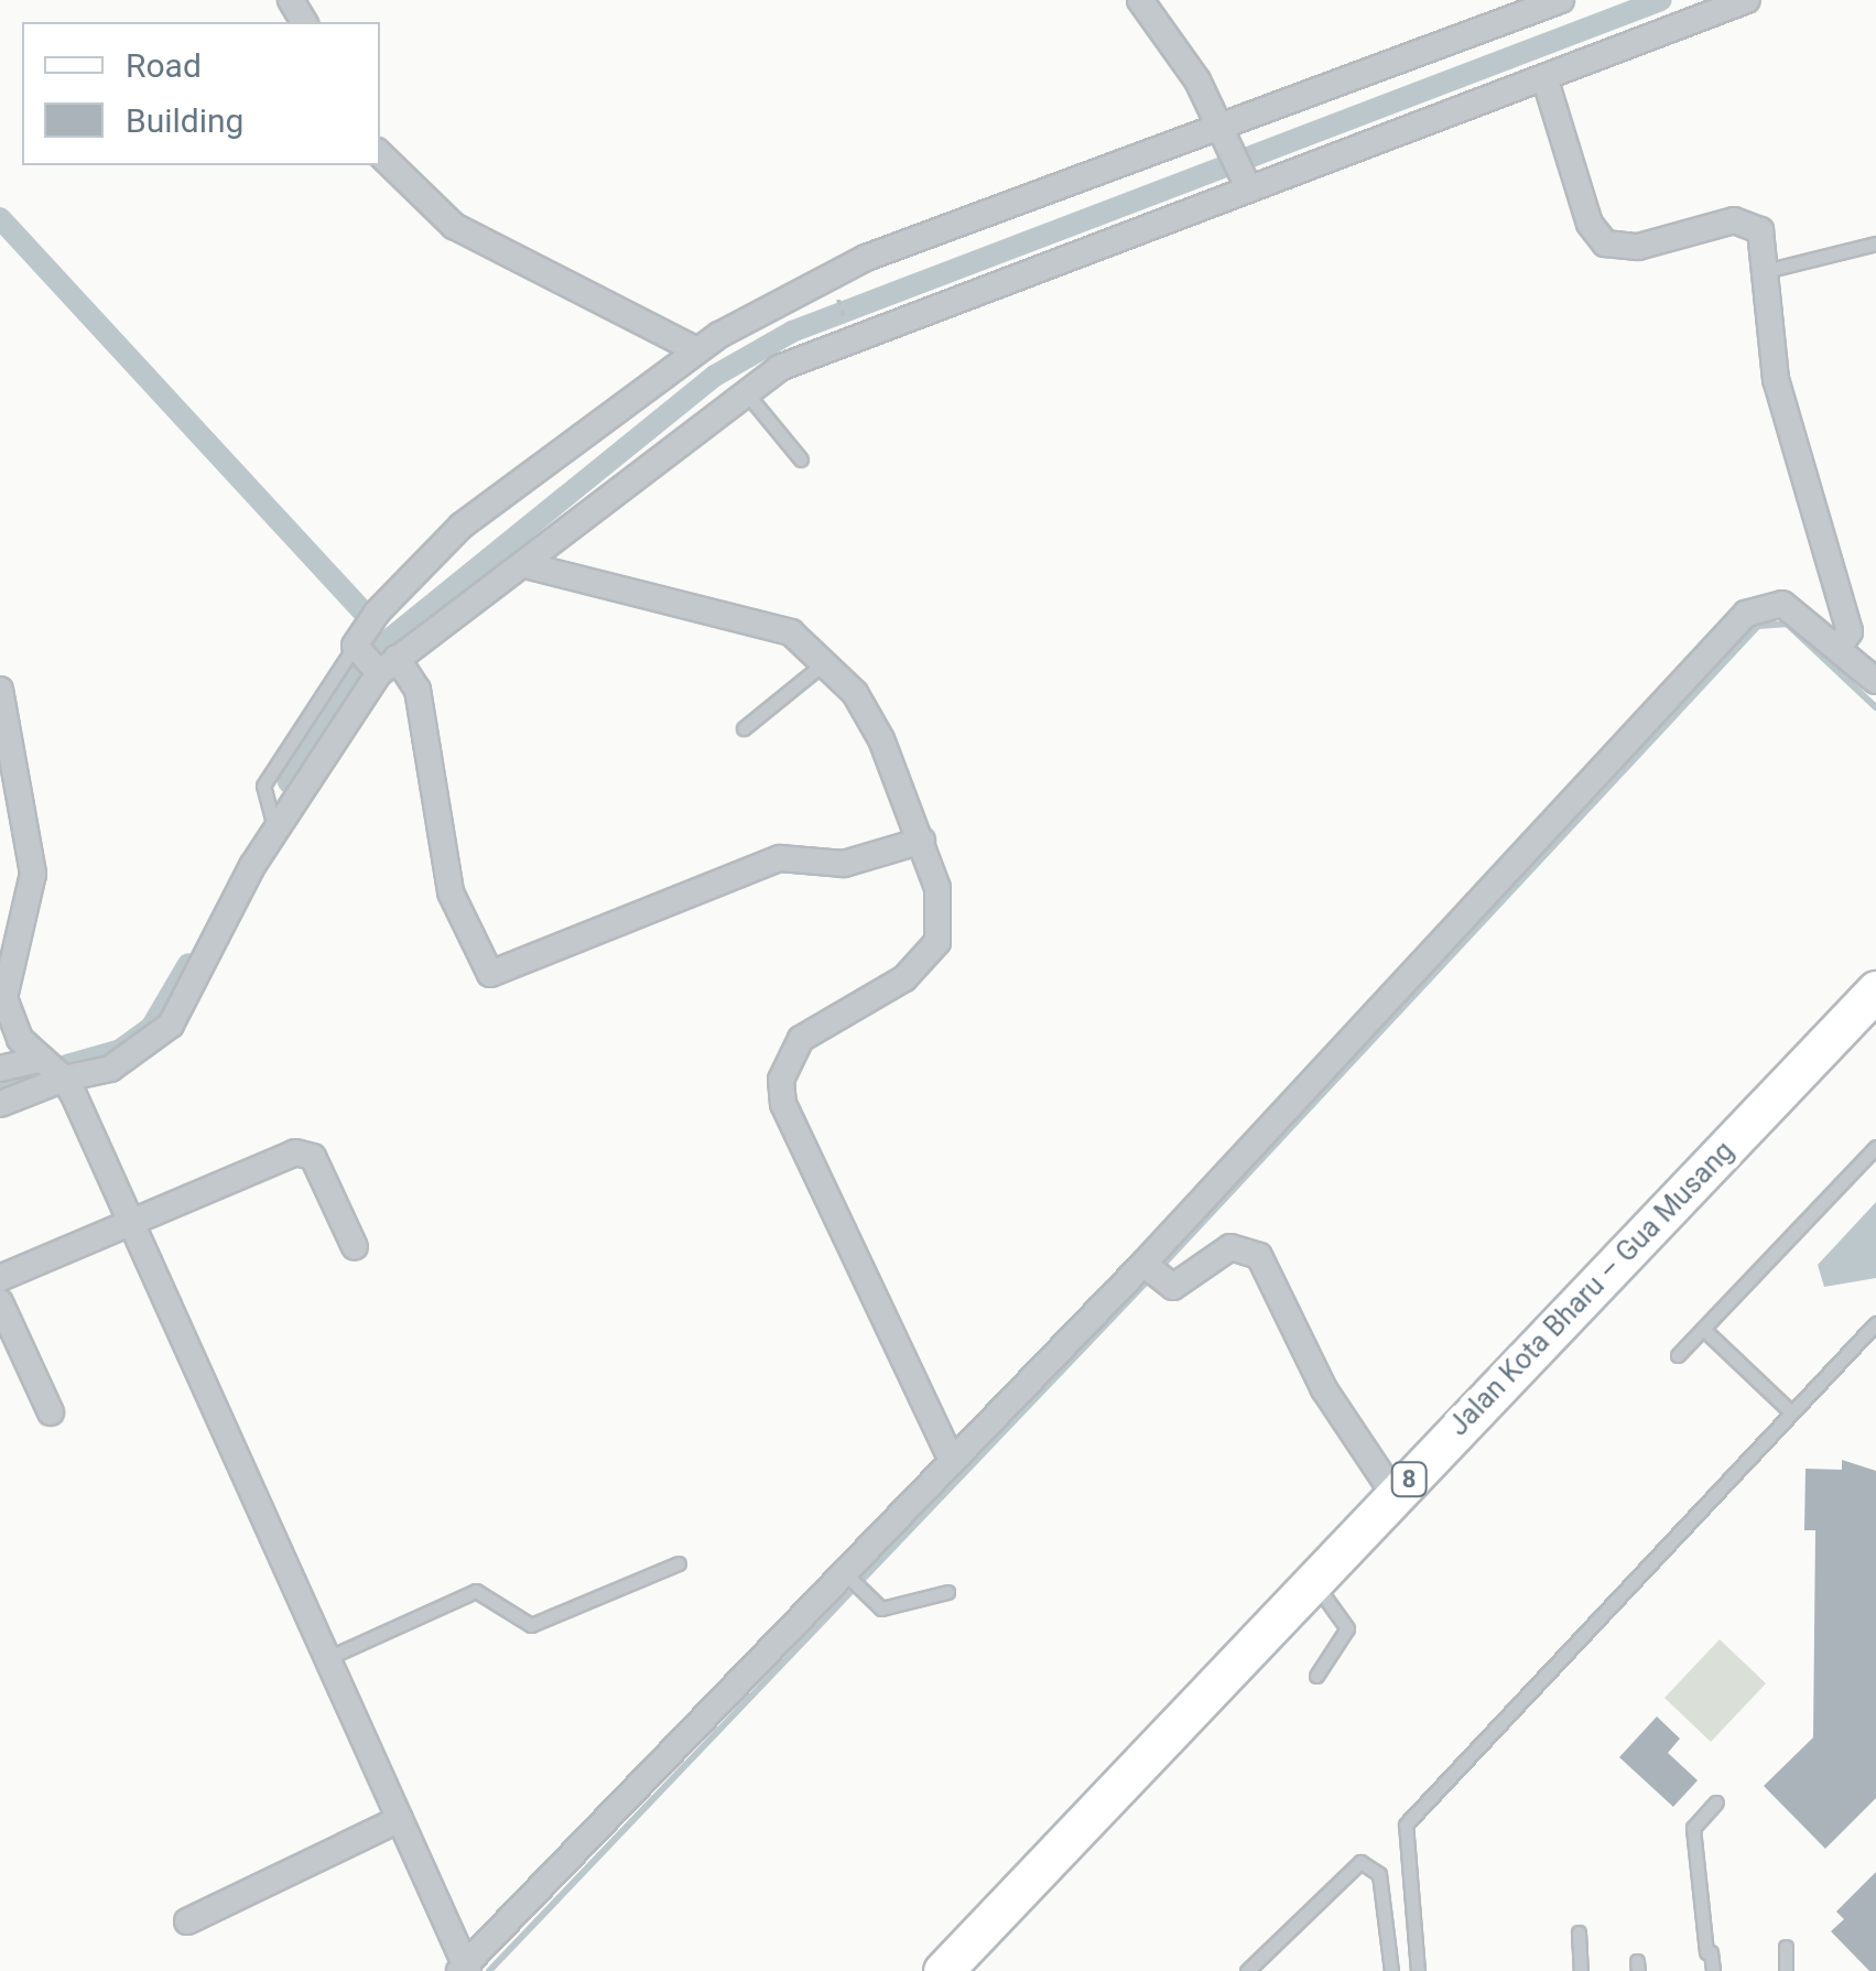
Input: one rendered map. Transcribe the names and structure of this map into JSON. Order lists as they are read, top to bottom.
{
  "streets": {
    "main road": ["Jalan Kota Bharu – Gua Musang", "8"]
  },
  "legend": ["Road", "Building"]
}
